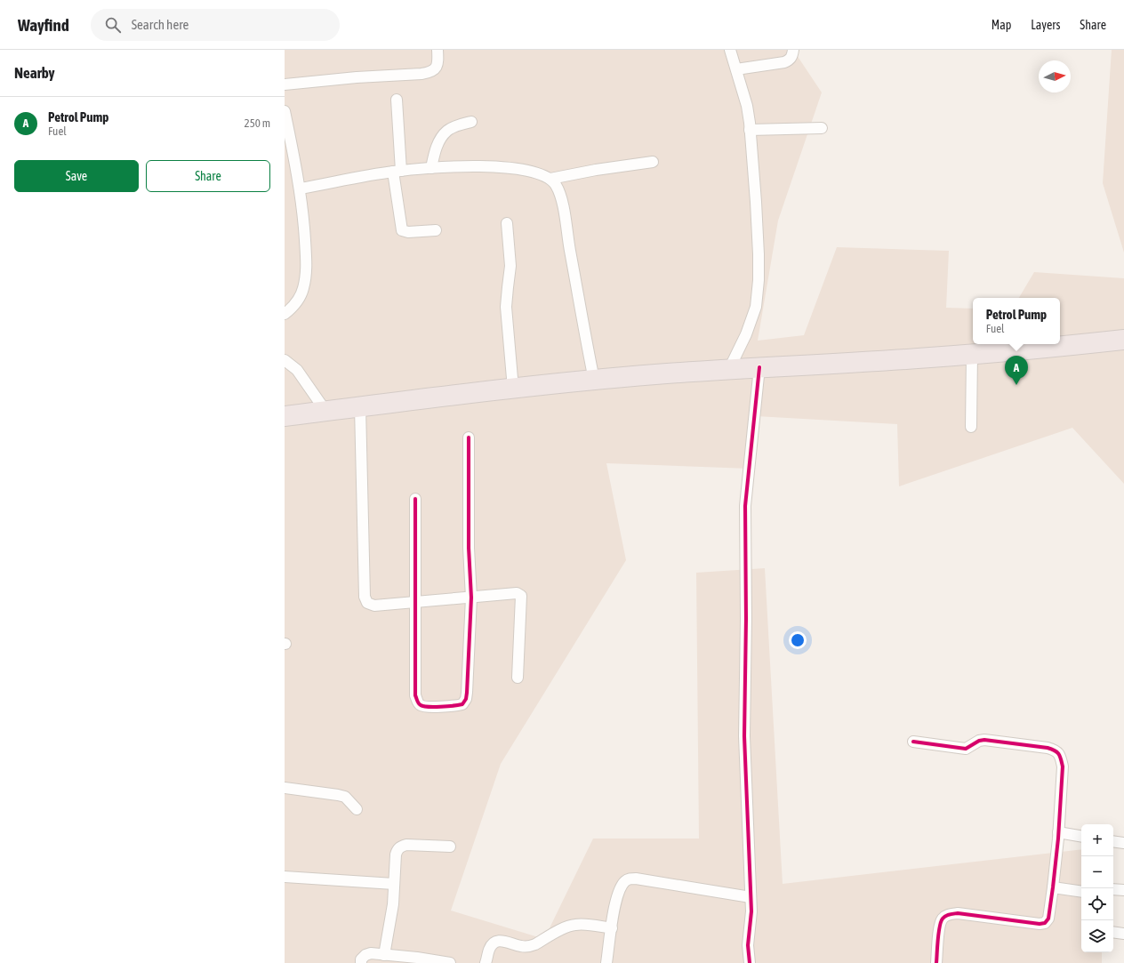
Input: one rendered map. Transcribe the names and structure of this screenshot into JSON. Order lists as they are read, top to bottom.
{
  "north": "right",
  "page": {
    "header": "Wayfind",
    "search": "Search here",
    "nav": ["Map", "Layers", "Share"],
    "heading": "Nearby",
    "list": [
      {
        "mark": "A",
        "name": "Petrol Pump",
        "note": "Fuel",
        "value": "250 m"
      }
    ],
    "buttons": ["Save", "Share"],
    "popup": ["Petrol Pump", "Fuel"],
    "pins": "A",
    "map_buttons": ["+", "−"]
  }
}
